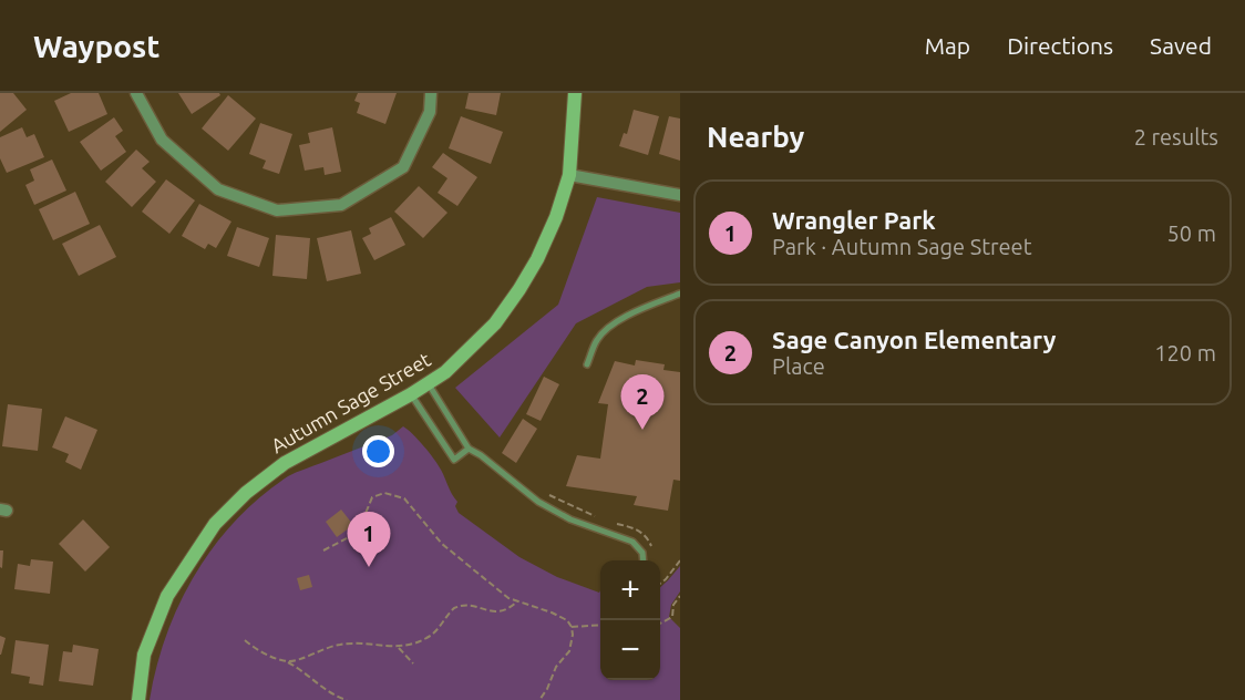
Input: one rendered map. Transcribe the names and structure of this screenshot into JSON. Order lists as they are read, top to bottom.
{
  "streets": {
    "street": ["Autumn Sage Street"]
  },
  "page": {
    "header": "Waypost",
    "nav": ["Map", "Directions", "Saved"],
    "heading": ["Nearby", "2 results"],
    "list": [
      {
        "mark": "1",
        "name": "Wrangler Park",
        "note": "Park · Autumn Sage Street",
        "value": "50 m"
      },
      {
        "mark": "2",
        "name": "Sage Canyon Elementary",
        "note": "Place",
        "value": "120 m"
      }
    ],
    "pins": ["2", "1"],
    "map_buttons": ["+", "−"]
  }
}
